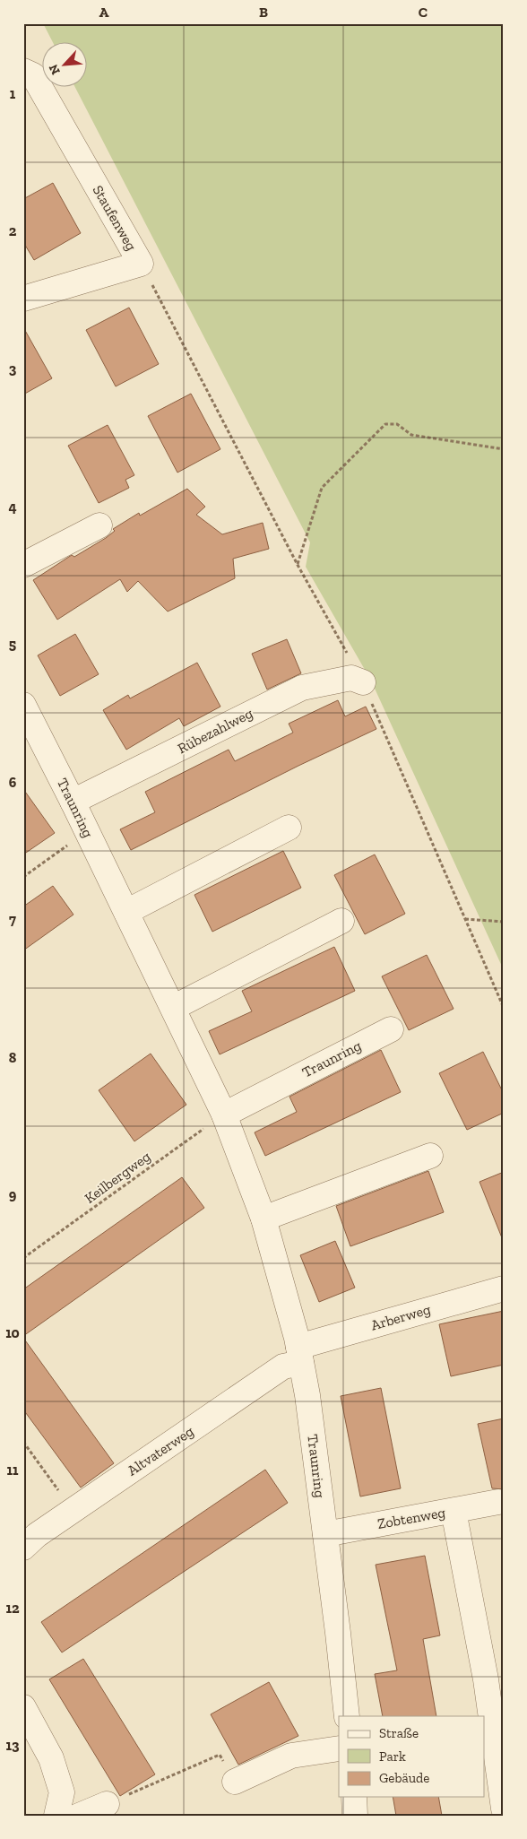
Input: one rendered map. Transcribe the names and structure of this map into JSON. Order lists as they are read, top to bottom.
{
  "streets": {
    "street": [
      "Staufenweg",
      "Rübezahlweg",
      "Traunring",
      "Arberweg",
      "Altvaterweg",
      "Zobtenweg"
    ],
    "path": ["Keilbergweg"]
  },
  "crossings": [
    ["Rübezahlweg", "Traunring"],
    ["Traunring", "Keilbergweg"],
    ["Traunring", "Arberweg"],
    ["Traunring", "Altvaterweg"],
    ["Traunring", "Zobtenweg"],
    ["Arberweg", "Altvaterweg"]
  ],
  "legend": ["Straße", "Park", "Gebäude"],
  "north": "bottom left",
  "grid": {
    "columns": ["A", "B", "C"],
    "rows": [
      "1",
      "2",
      "3",
      "4",
      "5",
      "6",
      "7",
      "8",
      "9",
      "10",
      "11",
      "12",
      "13"
    ]
  }
}
